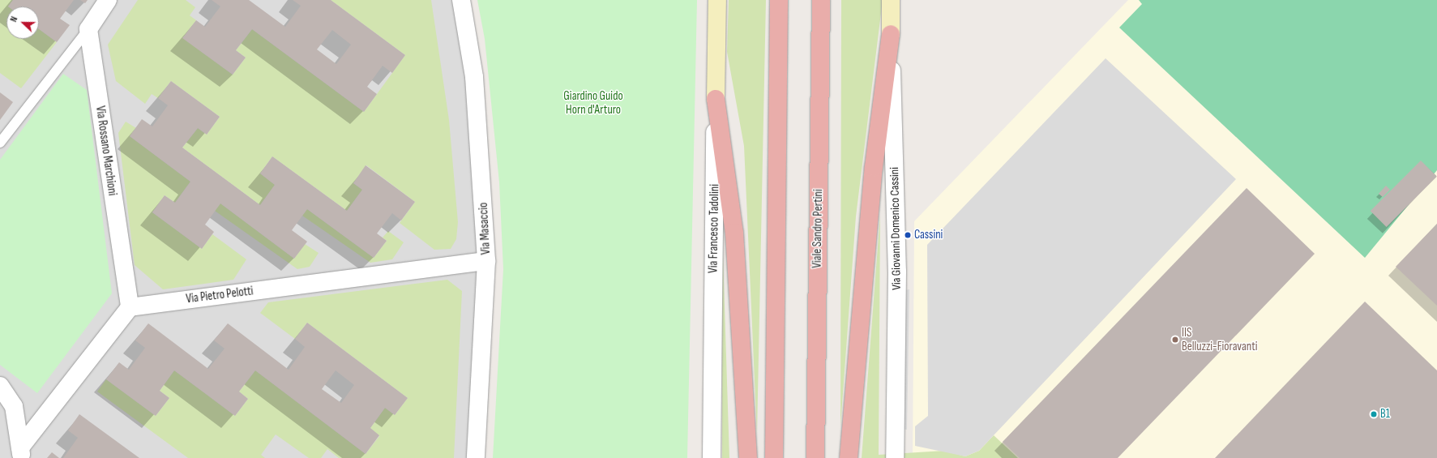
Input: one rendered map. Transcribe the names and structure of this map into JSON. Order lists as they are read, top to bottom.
{
  "streets": {
    "highway": ["Viale Sandro Pertini"],
    "main road": ["Via Francesco Tadolini", "Via Giovanni Domenico Cassini"],
    "street": ["Via Rossano Marchioni", "Via Masaccio", "Via Pietro Pelotti"]
  },
  "crossings": [
    ["Via Rossano Marchioni", "Via Pietro Pelotti"],
    ["Via Masaccio", "Via Pietro Pelotti"]
  ],
  "parks": ["Giardino Guido Horn d'Arturo"],
  "places": ["Cassini", "IIS Belluzzi-Fioravanti", "B1"],
  "north": "left"
}
